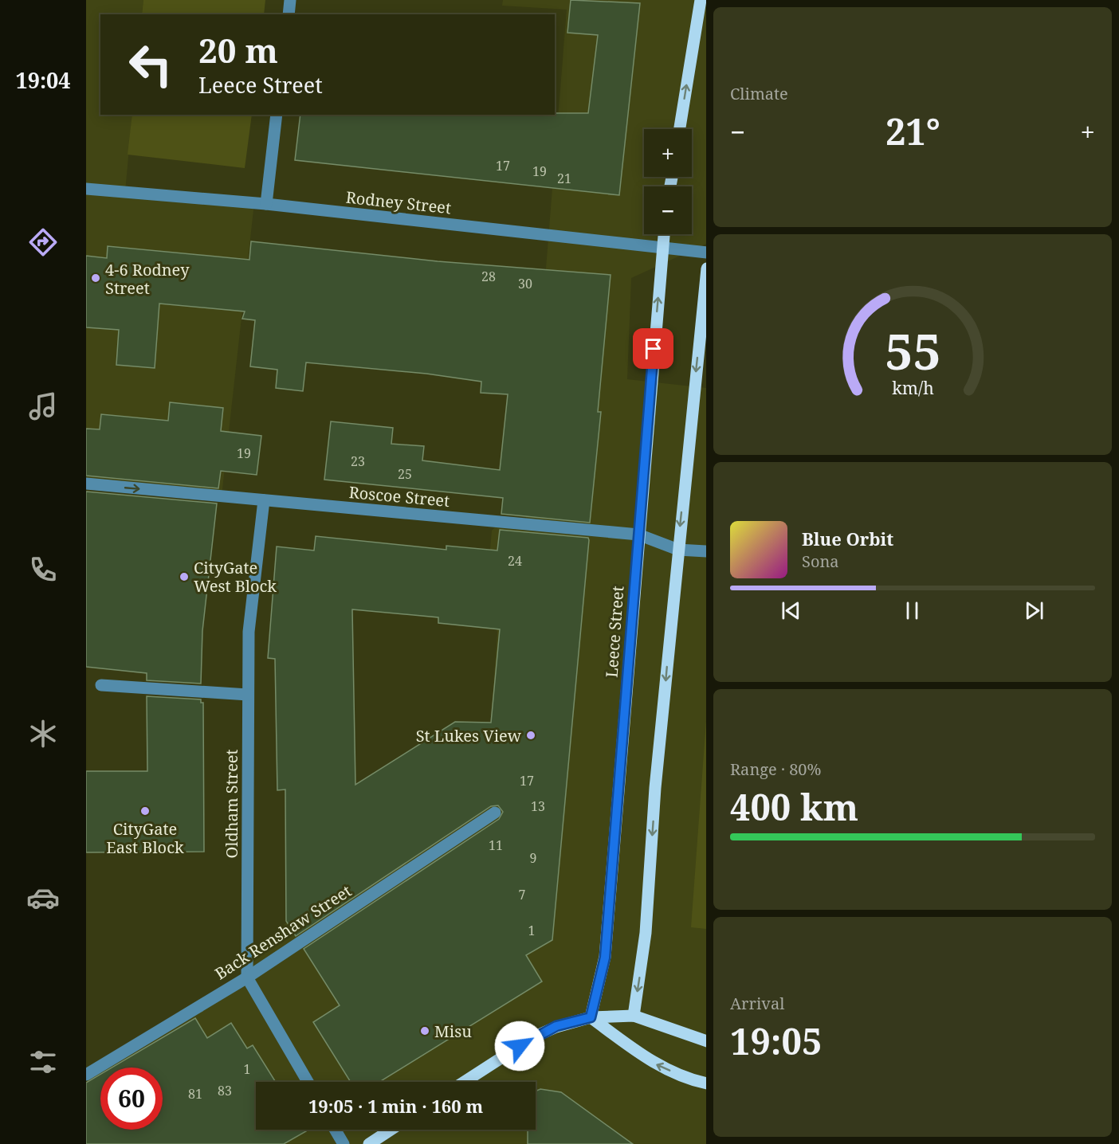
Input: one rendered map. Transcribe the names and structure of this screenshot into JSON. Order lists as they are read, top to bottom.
{
  "streets": {
    "main road": ["Leece Street"],
    "street": [
      "Rodney Street",
      "Roscoe Street",
      "Oldham Street",
      "Back Renshaw Street"
    ]
  },
  "crossings": [
    ["Rodney Street", "Leece Street"],
    ["Roscoe Street", "Leece Street"],
    ["Roscoe Street", "Oldham Street"],
    ["Oldham Street", "Back Renshaw Street"]
  ],
  "places": [
    "4-6 Rodney Street",
    "CityGate West Block",
    "St Lukes View",
    "CityGate East Block",
    "Misu"
  ],
  "house_numbers": [
    "17",
    "19",
    "21",
    "28",
    "30",
    "19",
    "23",
    "25",
    "24",
    "17",
    "13",
    "11",
    "9",
    "7",
    "1",
    "1",
    "83",
    "81"
  ],
  "page": {
    "tabs": "19:04",
    "tile": [
      "Climate",
      ["Range · 80%", "400 km"],
      ["Arrival", "19:05"]
    ],
    "turn": ["20 m", "Leece Street"],
    "heat": ["−", "21°", "+"],
    "map_buttons": ["+", "−"],
    "song": ["Blue Orbit", "Sona"],
    "limit": "60",
    "trip": "19:05 · 1 min · 160 m",
    "gauge": ["55", "km/h"]
  }
}
